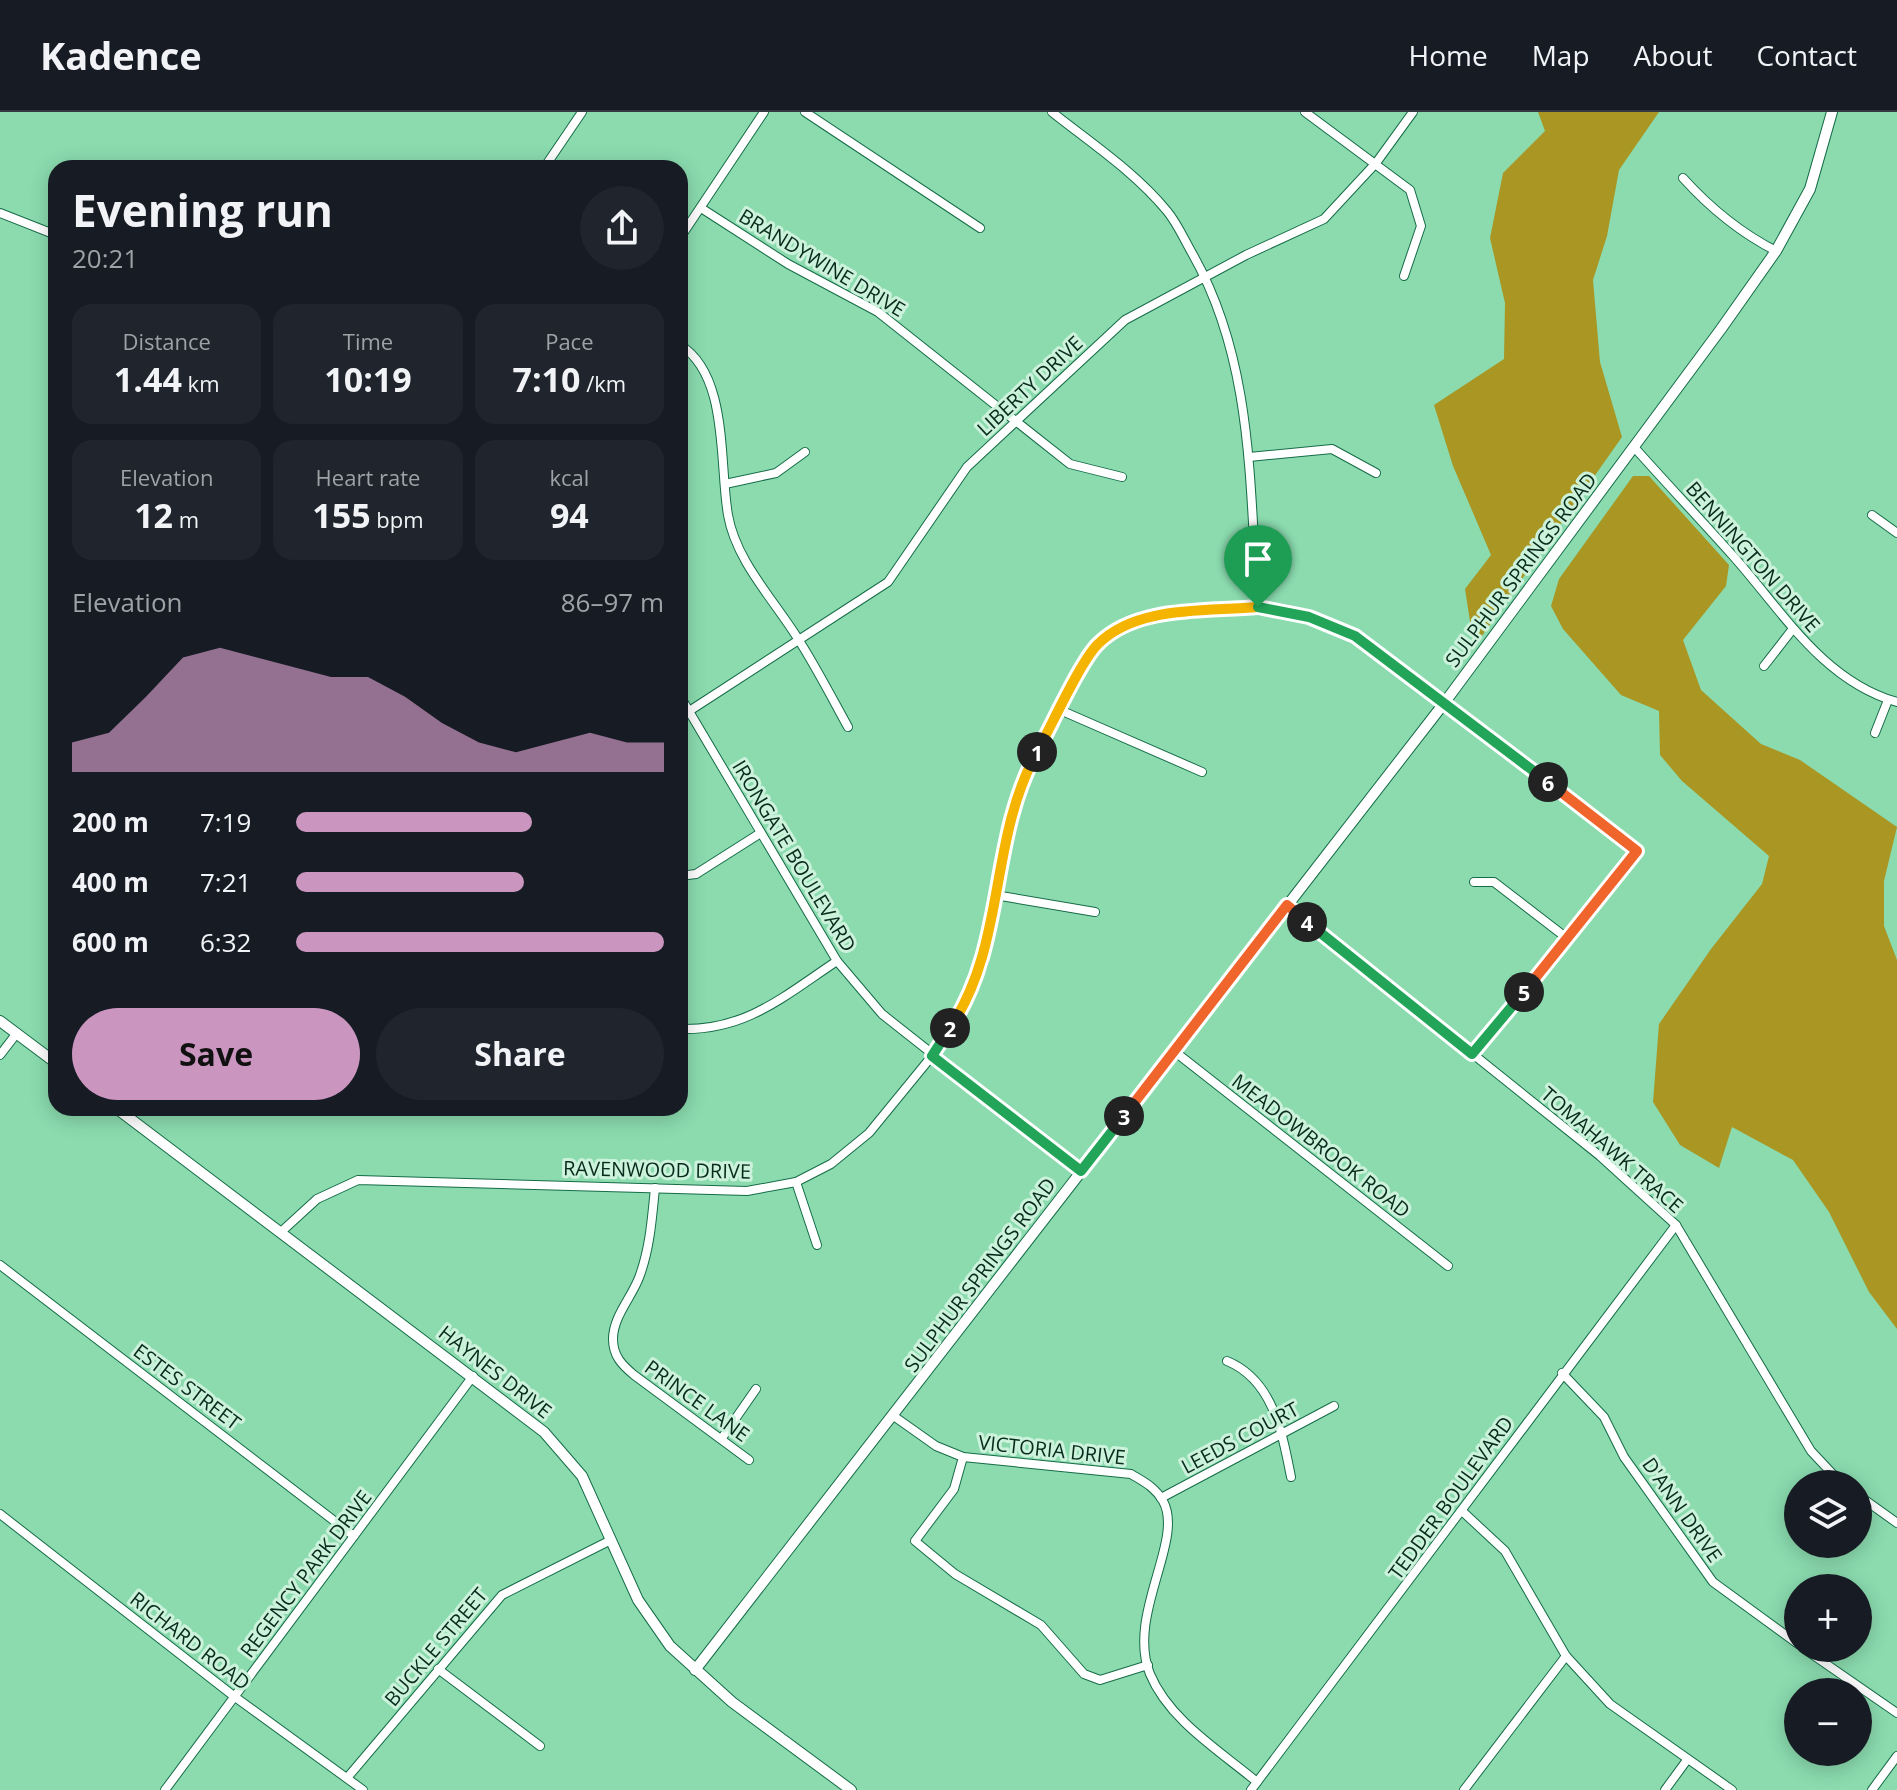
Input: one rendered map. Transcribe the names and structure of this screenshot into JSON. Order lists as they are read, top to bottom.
{
  "streets": {
    "street": [
      "BRANDYWINE DRIVE",
      "LIBERTY DRIVE",
      "BENNINGTON DRIVE",
      "SULPHUR SPRINGS ROAD",
      "IRONGATE BOULEVARD",
      "MEADOWBROOK ROAD",
      "TOMAHAWK TRACE",
      "RAVENWOOD DRIVE",
      "HAYNES DRIVE",
      "ESTES STREET",
      "PRINCE LANE",
      "LEEDS COURT",
      "VICTORIA DRIVE",
      "TEDDER BOULEVARD",
      "D'ANN DRIVE",
      "REGENCY PARK DRIVE",
      "RICHARD ROAD",
      "BUCKLE STREET"
    ]
  },
  "crossings": [
    ["BRANDYWINE DRIVE", "LIBERTY DRIVE"],
    ["LIBERTY DRIVE", "IRONGATE BOULEVARD"],
    ["BENNINGTON DRIVE", "SULPHUR SPRINGS ROAD"],
    ["SULPHUR SPRINGS ROAD", "IRONGATE BOULEVARD"],
    ["SULPHUR SPRINGS ROAD", "MEADOWBROOK ROAD"],
    ["SULPHUR SPRINGS ROAD", "TOMAHAWK TRACE"],
    ["SULPHUR SPRINGS ROAD", "RAVENWOOD DRIVE"],
    ["SULPHUR SPRINGS ROAD", "HAYNES DRIVE"],
    ["SULPHUR SPRINGS ROAD", "VICTORIA DRIVE"],
    ["IRONGATE BOULEVARD", "RAVENWOOD DRIVE"],
    ["TOMAHAWK TRACE", "TEDDER BOULEVARD"],
    ["RAVENWOOD DRIVE", "HAYNES DRIVE"],
    ["RAVENWOOD DRIVE", "PRINCE LANE"],
    ["HAYNES DRIVE", "REGENCY PARK DRIVE"],
    ["HAYNES DRIVE", "BUCKLE STREET"],
    ["ESTES STREET", "REGENCY PARK DRIVE"],
    ["LEEDS COURT", "VICTORIA DRIVE"],
    ["TEDDER BOULEVARD", "D'ANN DRIVE"],
    ["REGENCY PARK DRIVE", "RICHARD ROAD"],
    ["RICHARD ROAD", "BUCKLE STREET"]
  ],
  "page": {
    "header": "Kadence",
    "nav": [
      "Home",
      "Map",
      "About",
      "Contact"
    ],
    "heading": ["Evening run", "20:21"],
    "stats": [
      ["Distance", "1.44 km"],
      ["Time", "10:19"],
      ["Pace", "7:10 /km"],
      ["Elevation", "12 m"],
      ["Heart rate", "155 bpm"],
      ["kcal", "94"]
    ],
    "chart": ["Elevation", "86–97 m"],
    "pins": [
      "1",
      "6",
      "4",
      "5",
      "2",
      "3"
    ],
    "list": [
      {
        "name": "200 m",
        "note": "7:19"
      },
      {
        "name": "400 m",
        "note": "7:21"
      },
      {
        "name": "600 m",
        "note": "6:32"
      }
    ],
    "buttons": ["Save", "Share"],
    "map_buttons": ["+", "−"]
  }
}
